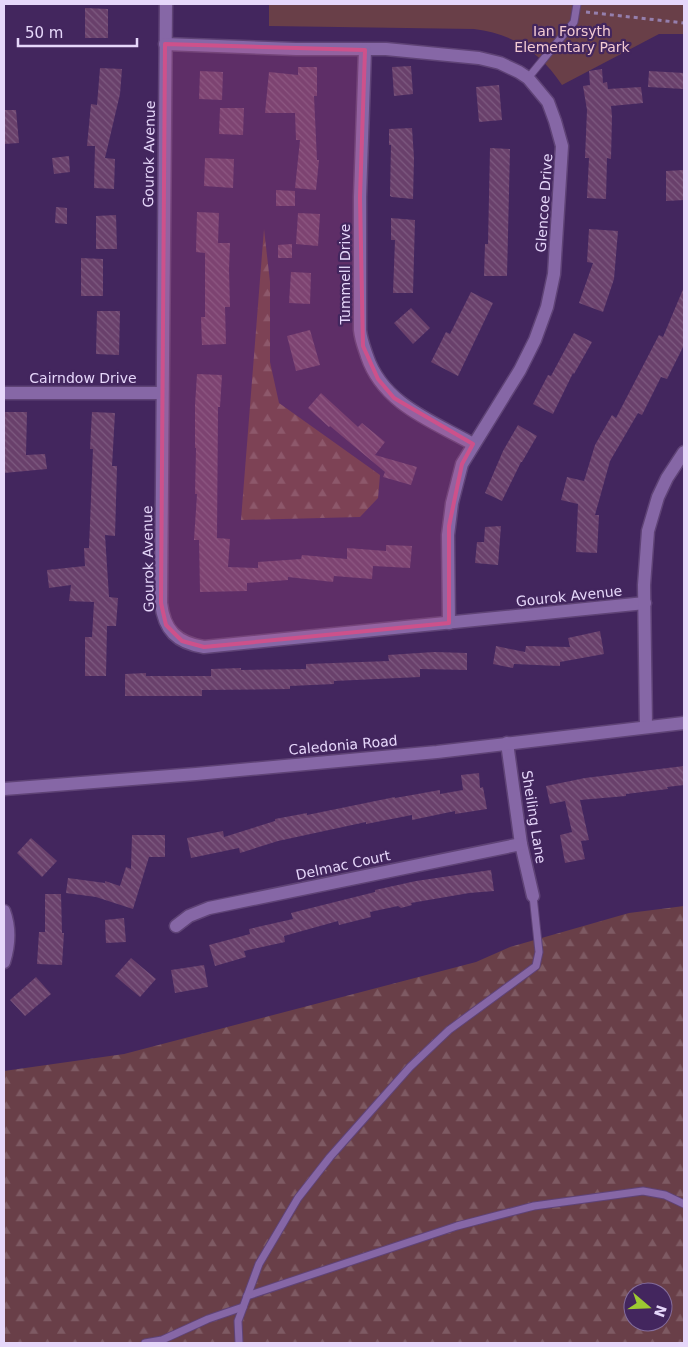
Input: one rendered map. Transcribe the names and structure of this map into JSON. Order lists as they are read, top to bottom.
{
  "streets": {
    "street": [
      "Gourok Avenue",
      "Glencoe Drive",
      "Tummell Drive",
      "Cairndow Drive",
      "Caledonia Road",
      "Sheiling Lane",
      "Delmac Court"
    ]
  },
  "crossings": [
    ["Gourok Avenue", "Glencoe Drive"],
    ["Gourok Avenue", "Cairndow Drive"],
    ["Glencoe Drive", "Tummell Drive"],
    ["Caledonia Road", "Sheiling Lane"],
    ["Sheiling Lane", "Delmac Court"]
  ],
  "parks": ["Ian Forsyth Elementary Park"],
  "scale_bar": "50 m",
  "north": "right"
}
